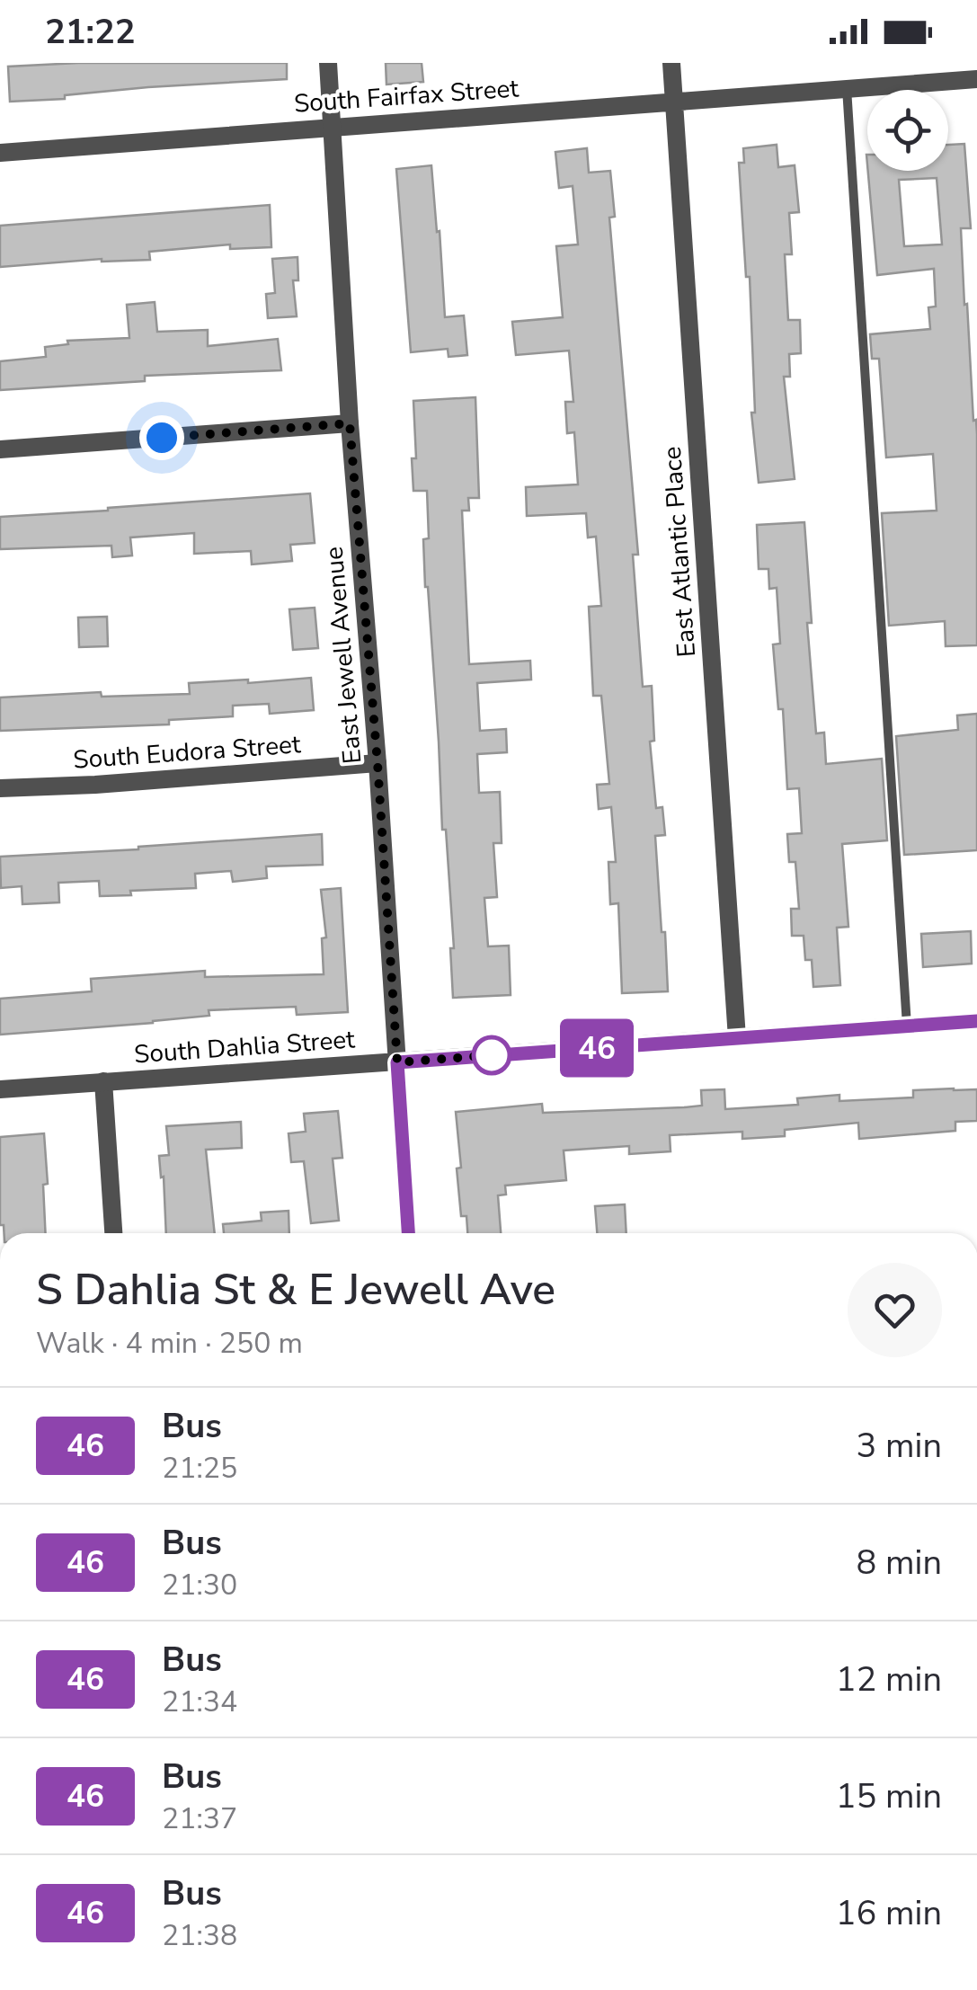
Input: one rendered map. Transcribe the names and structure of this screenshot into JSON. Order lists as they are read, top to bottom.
{
  "streets": {
    "street": [
      "South Fairfax Street",
      "East Atlantic Place",
      "East Jewell Avenue",
      "South Eudora Street",
      "South Dahlia Street"
    ]
  },
  "crossings": [
    ["South Fairfax Street", "East Atlantic Place"],
    ["South Fairfax Street", "East Jewell Avenue"],
    ["East Atlantic Place", "South Dahlia Street"],
    ["East Jewell Avenue", "South Eudora Street"],
    ["East Jewell Avenue", "South Dahlia Street"]
  ],
  "lines": ["bus line 46"],
  "page": {
    "status": "21:22",
    "on_map": "46",
    "heading": ["S Dahlia St & E Jewell Ave", "Walk · 4 min · 250 m"],
    "list": [
      {
        "mark": "46",
        "name": "Bus",
        "note": "21:25",
        "value": "3 min"
      },
      {
        "mark": "46",
        "name": "Bus",
        "note": "21:30",
        "value": "8 min"
      },
      {
        "mark": "46",
        "name": "Bus",
        "note": "21:34",
        "value": "12 min"
      },
      {
        "mark": "46",
        "name": "Bus",
        "note": "21:37",
        "value": "15 min"
      },
      {
        "mark": "46",
        "name": "Bus",
        "note": "21:38",
        "value": "16 min"
      }
    ]
  }
}
